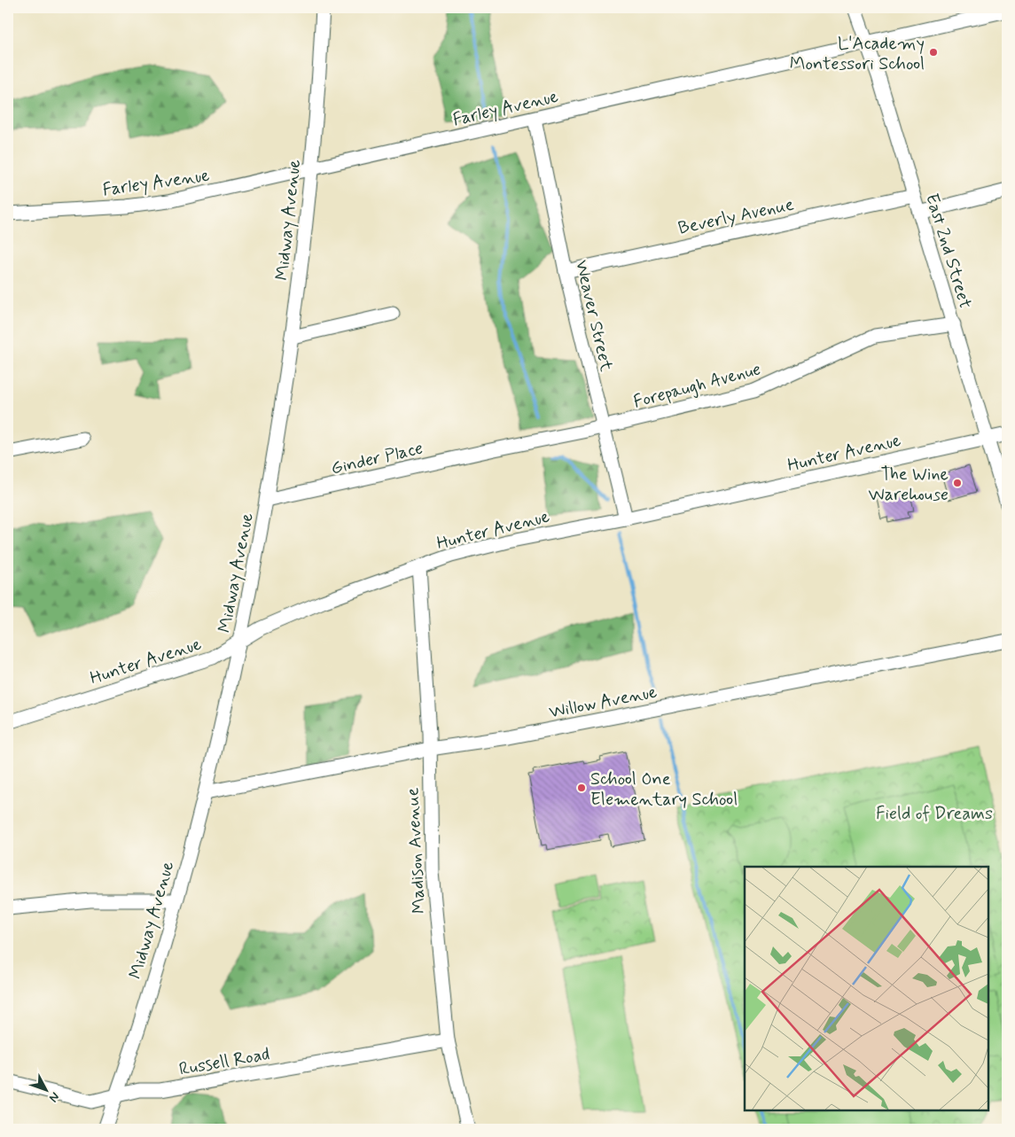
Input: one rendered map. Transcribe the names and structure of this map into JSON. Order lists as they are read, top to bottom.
{
  "streets": {
    "street": [
      "Farley Avenue",
      "Beverly Avenue",
      "Midway Avenue",
      "East 2nd Street",
      "Weaver Street",
      "Forepaugh Avenue",
      "Hunter Avenue",
      "Ginder Place",
      "Willow Avenue",
      "Madison Avenue",
      "Russell Road"
    ]
  },
  "crossings": [
    ["Farley Avenue", "Midway Avenue"],
    ["Farley Avenue", "East 2nd Street"],
    ["Farley Avenue", "Weaver Street"],
    ["Beverly Avenue", "East 2nd Street"],
    ["Beverly Avenue", "Weaver Street"],
    ["Midway Avenue", "Hunter Avenue"],
    ["Midway Avenue", "Ginder Place"],
    ["Midway Avenue", "Willow Avenue"],
    ["Midway Avenue", "Russell Road"],
    ["East 2nd Street", "Forepaugh Avenue"],
    ["East 2nd Street", "Hunter Avenue"],
    ["Weaver Street", "Forepaugh Avenue"],
    ["Weaver Street", "Hunter Avenue"],
    ["Forepaugh Avenue", "Ginder Place"],
    ["Hunter Avenue", "Madison Avenue"],
    ["Willow Avenue", "Madison Avenue"],
    ["Madison Avenue", "Russell Road"]
  ],
  "parks": ["Field of Dreams"],
  "places": ["L'Academy Montessori School", "The Wine Warehouse", "School One Elementary School"],
  "north": "bottom right"
}
